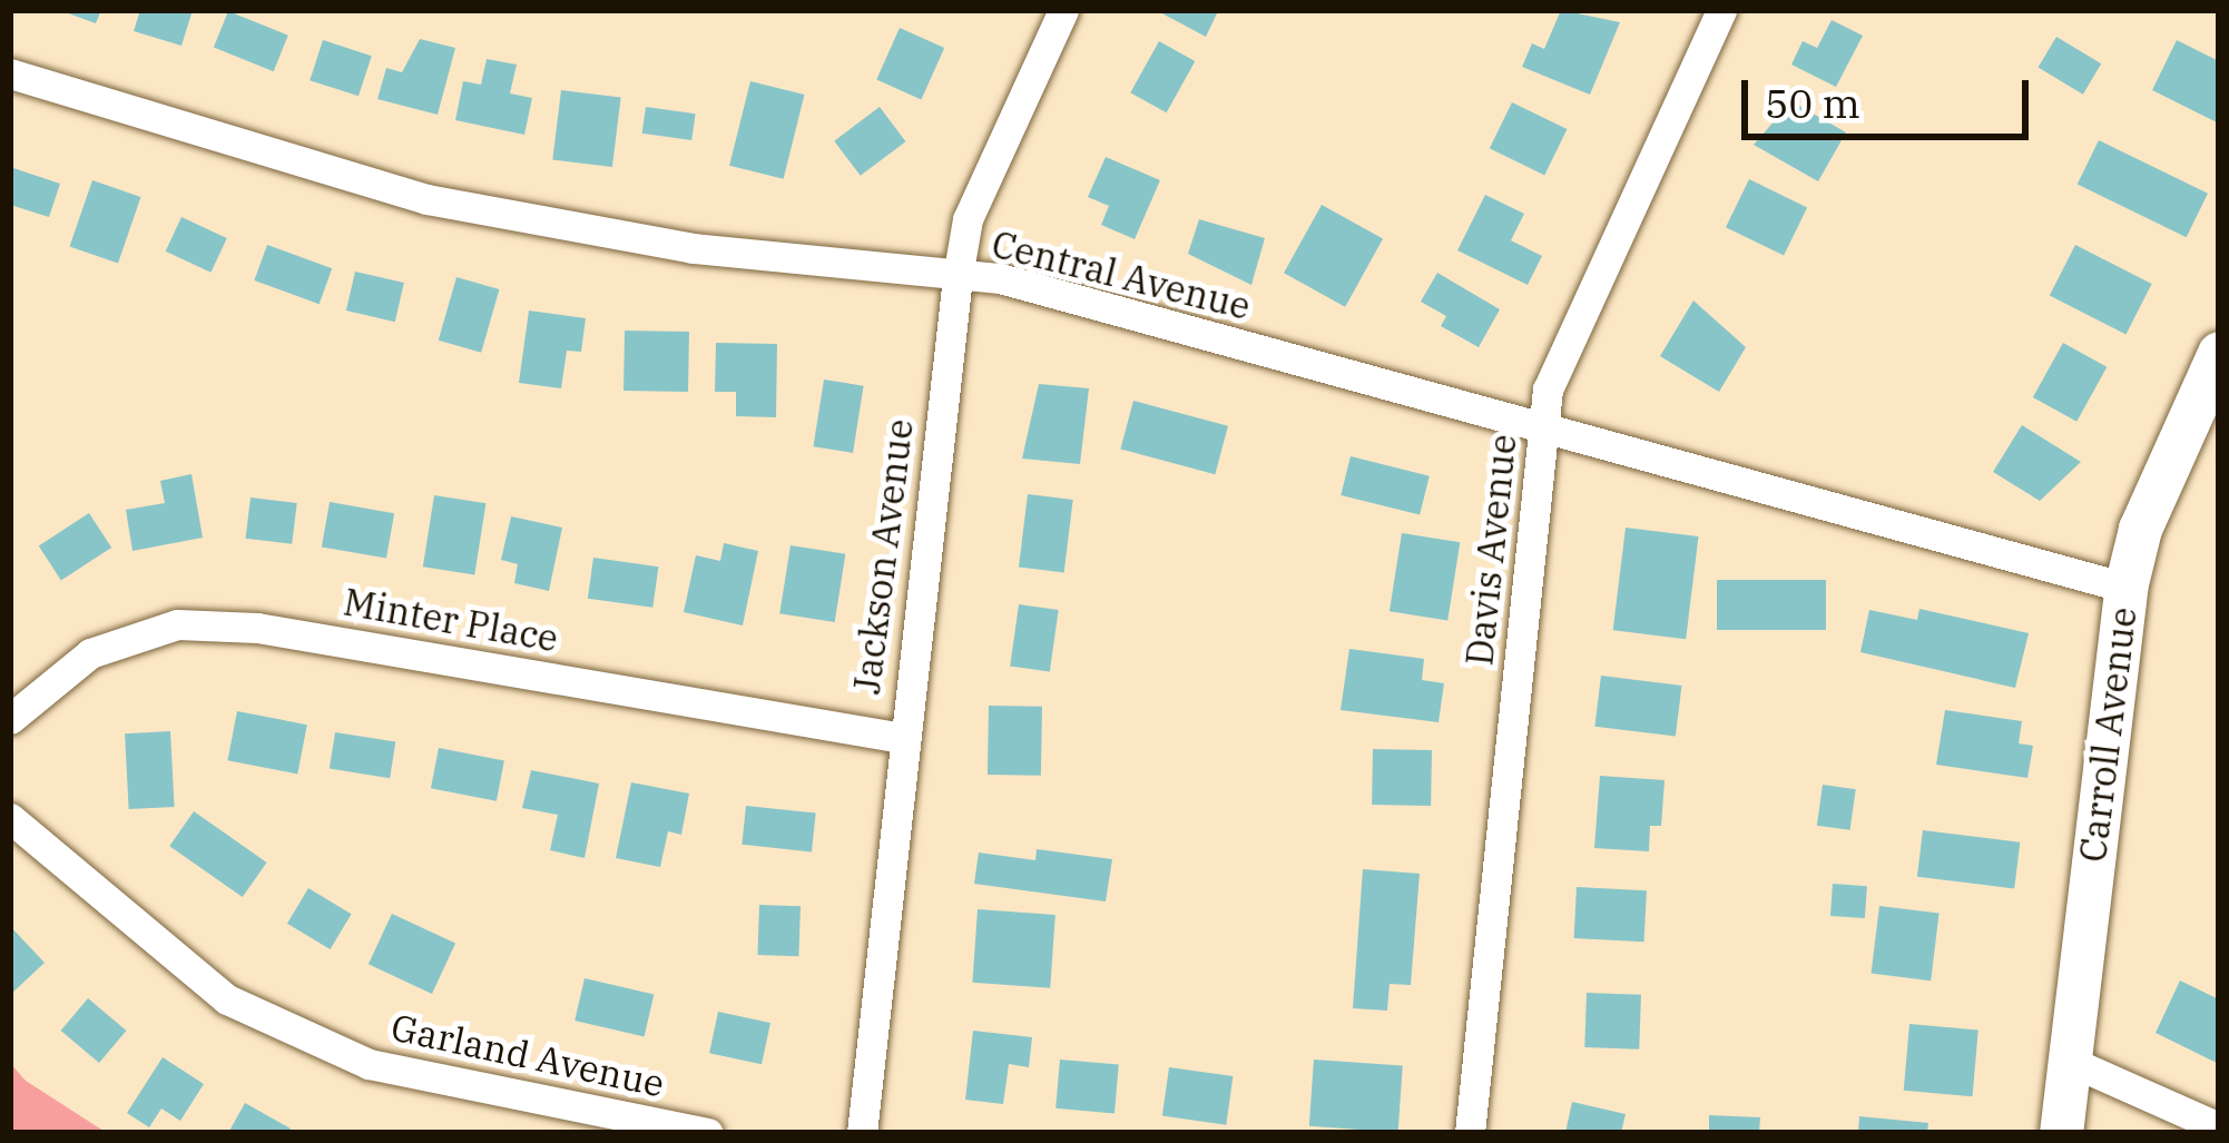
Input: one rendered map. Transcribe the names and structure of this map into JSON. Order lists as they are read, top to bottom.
{
  "streets": {
    "main road": ["Carroll Avenue"],
    "street": [
      "Central Avenue",
      "Davis Avenue",
      "Jackson Avenue",
      "Minter Place",
      "Garland Avenue"
    ]
  },
  "crossings": [
    ["Central Avenue", "Davis Avenue"],
    ["Central Avenue", "Jackson Avenue"],
    ["Central Avenue", "Carroll Avenue"],
    ["Jackson Avenue", "Minter Place"]
  ],
  "scale_bar": "50 m"
}
